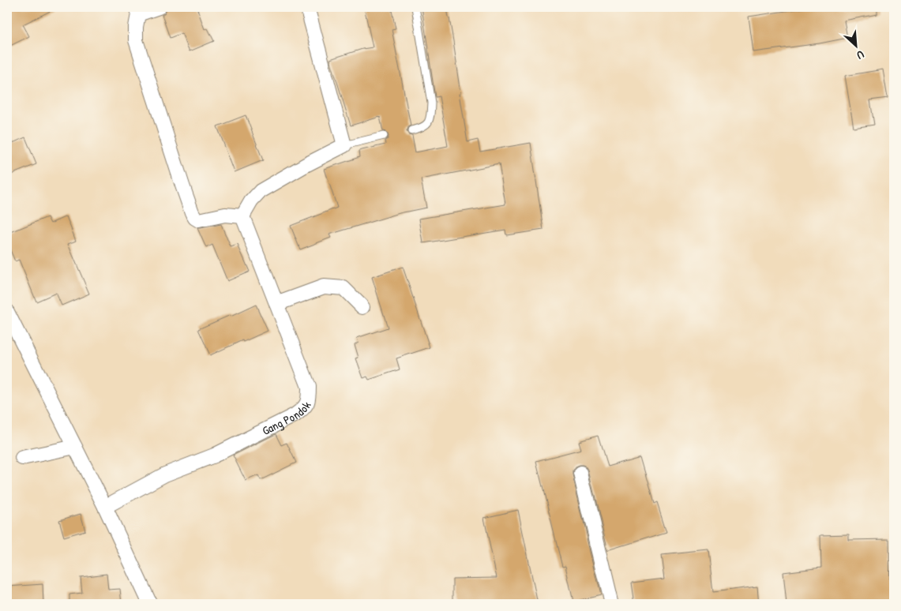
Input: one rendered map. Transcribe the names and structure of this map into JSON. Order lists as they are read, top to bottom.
{
  "streets": {
    "street": ["Gang Pondok"]
  },
  "north": "bottom right"
}
